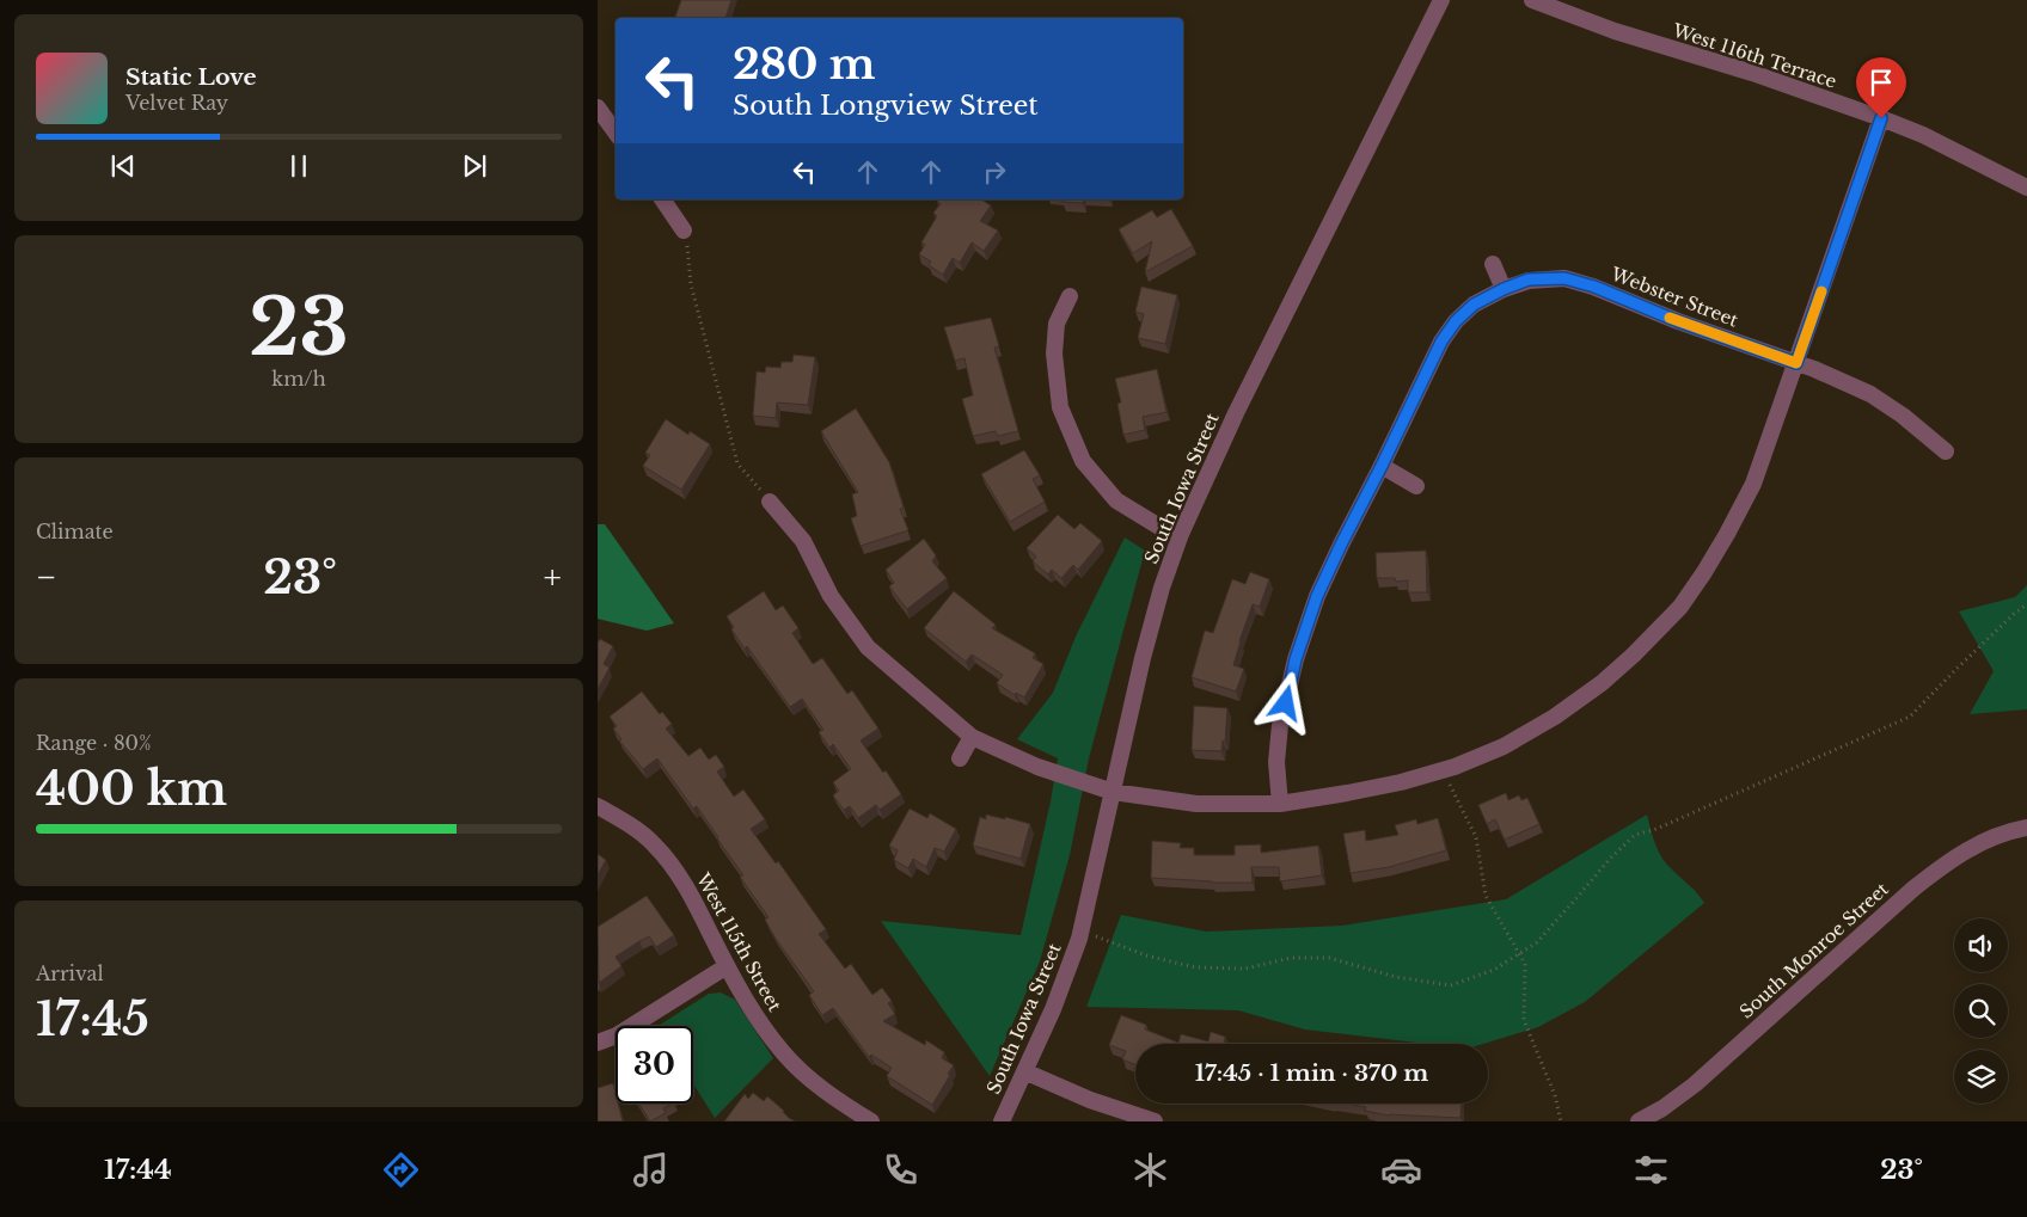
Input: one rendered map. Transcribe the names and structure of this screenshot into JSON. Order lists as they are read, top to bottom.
{
  "streets": {
    "street": [
      "West 116th Terrace",
      "Webster Street",
      "South Iowa Street",
      "West 115th Street",
      "South Monroe Street"
    ]
  },
  "page": {
    "turn": ["280 m", "South Longview Street"],
    "song": ["Static Love", "Velvet Ray"],
    "tile": [
      ["23", "km/h"],
      "Climate",
      ["Range · 80%", "400 km"],
      ["Arrival", "17:45"]
    ],
    "heat": ["−", "23°", "+"],
    "limit": "30",
    "trip": "17:45 · 1 min · 370 m",
    "tabs": ["17:44", "23°"]
  }
}
